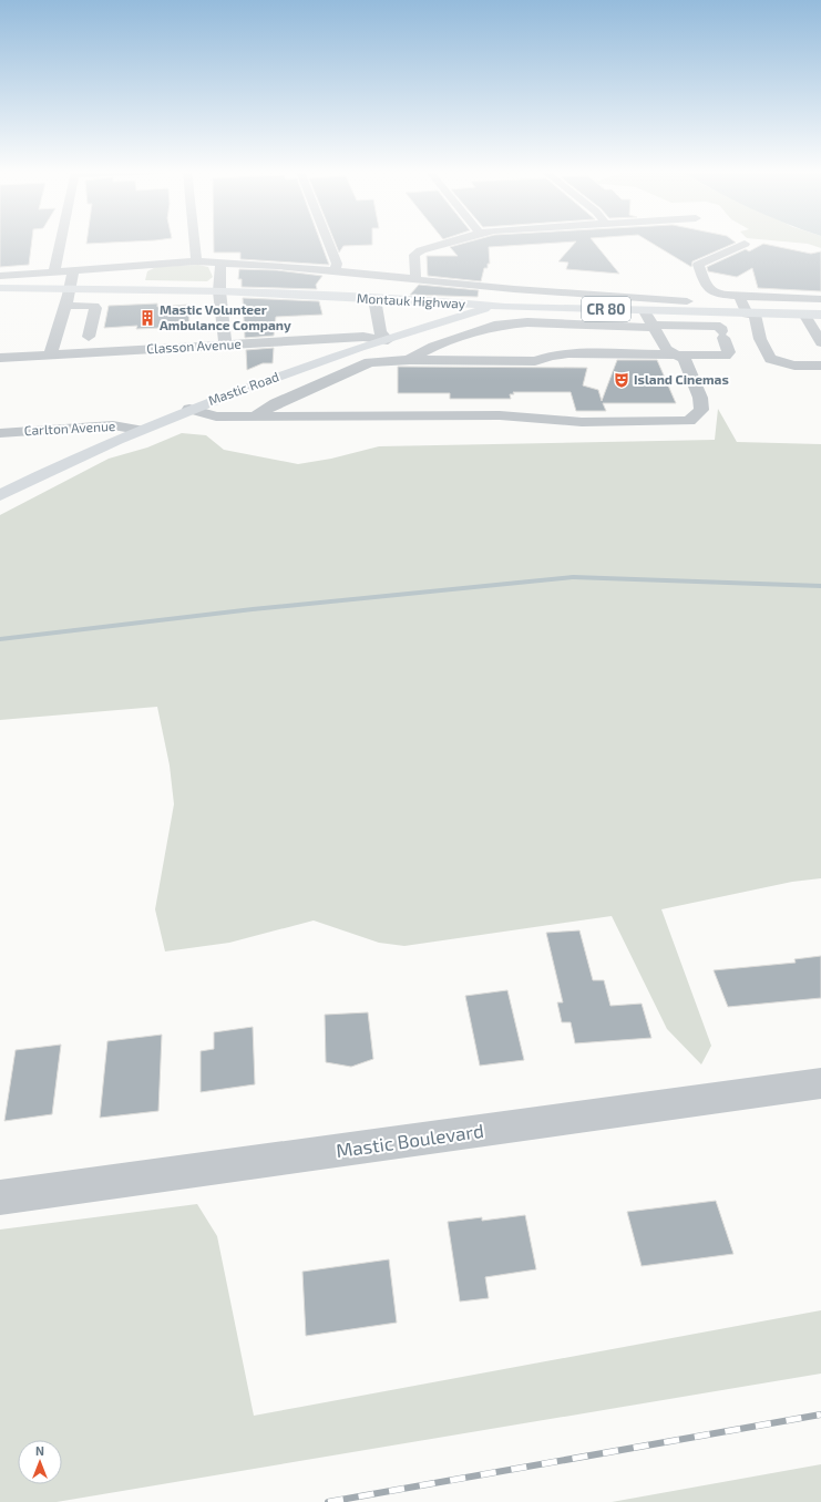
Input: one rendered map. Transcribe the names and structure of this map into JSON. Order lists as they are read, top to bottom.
{
  "streets": {
    "main road": ["Montauk Highway", "CR 80", "Mastic Road"],
    "street": ["Classon Avenue", "Carlton Avenue", "Mastic Boulevard"]
  },
  "crossings": [
    ["Montauk Highway", "Mastic Road"],
    ["Classon Avenue", "Mastic Road"],
    ["Mastic Road", "Carlton Avenue"]
  ],
  "places": {
    "building": ["Mastic Volunteer Ambulance Company"],
    "theatre": ["Island Cinemas"]
  },
  "north": "top"
}
